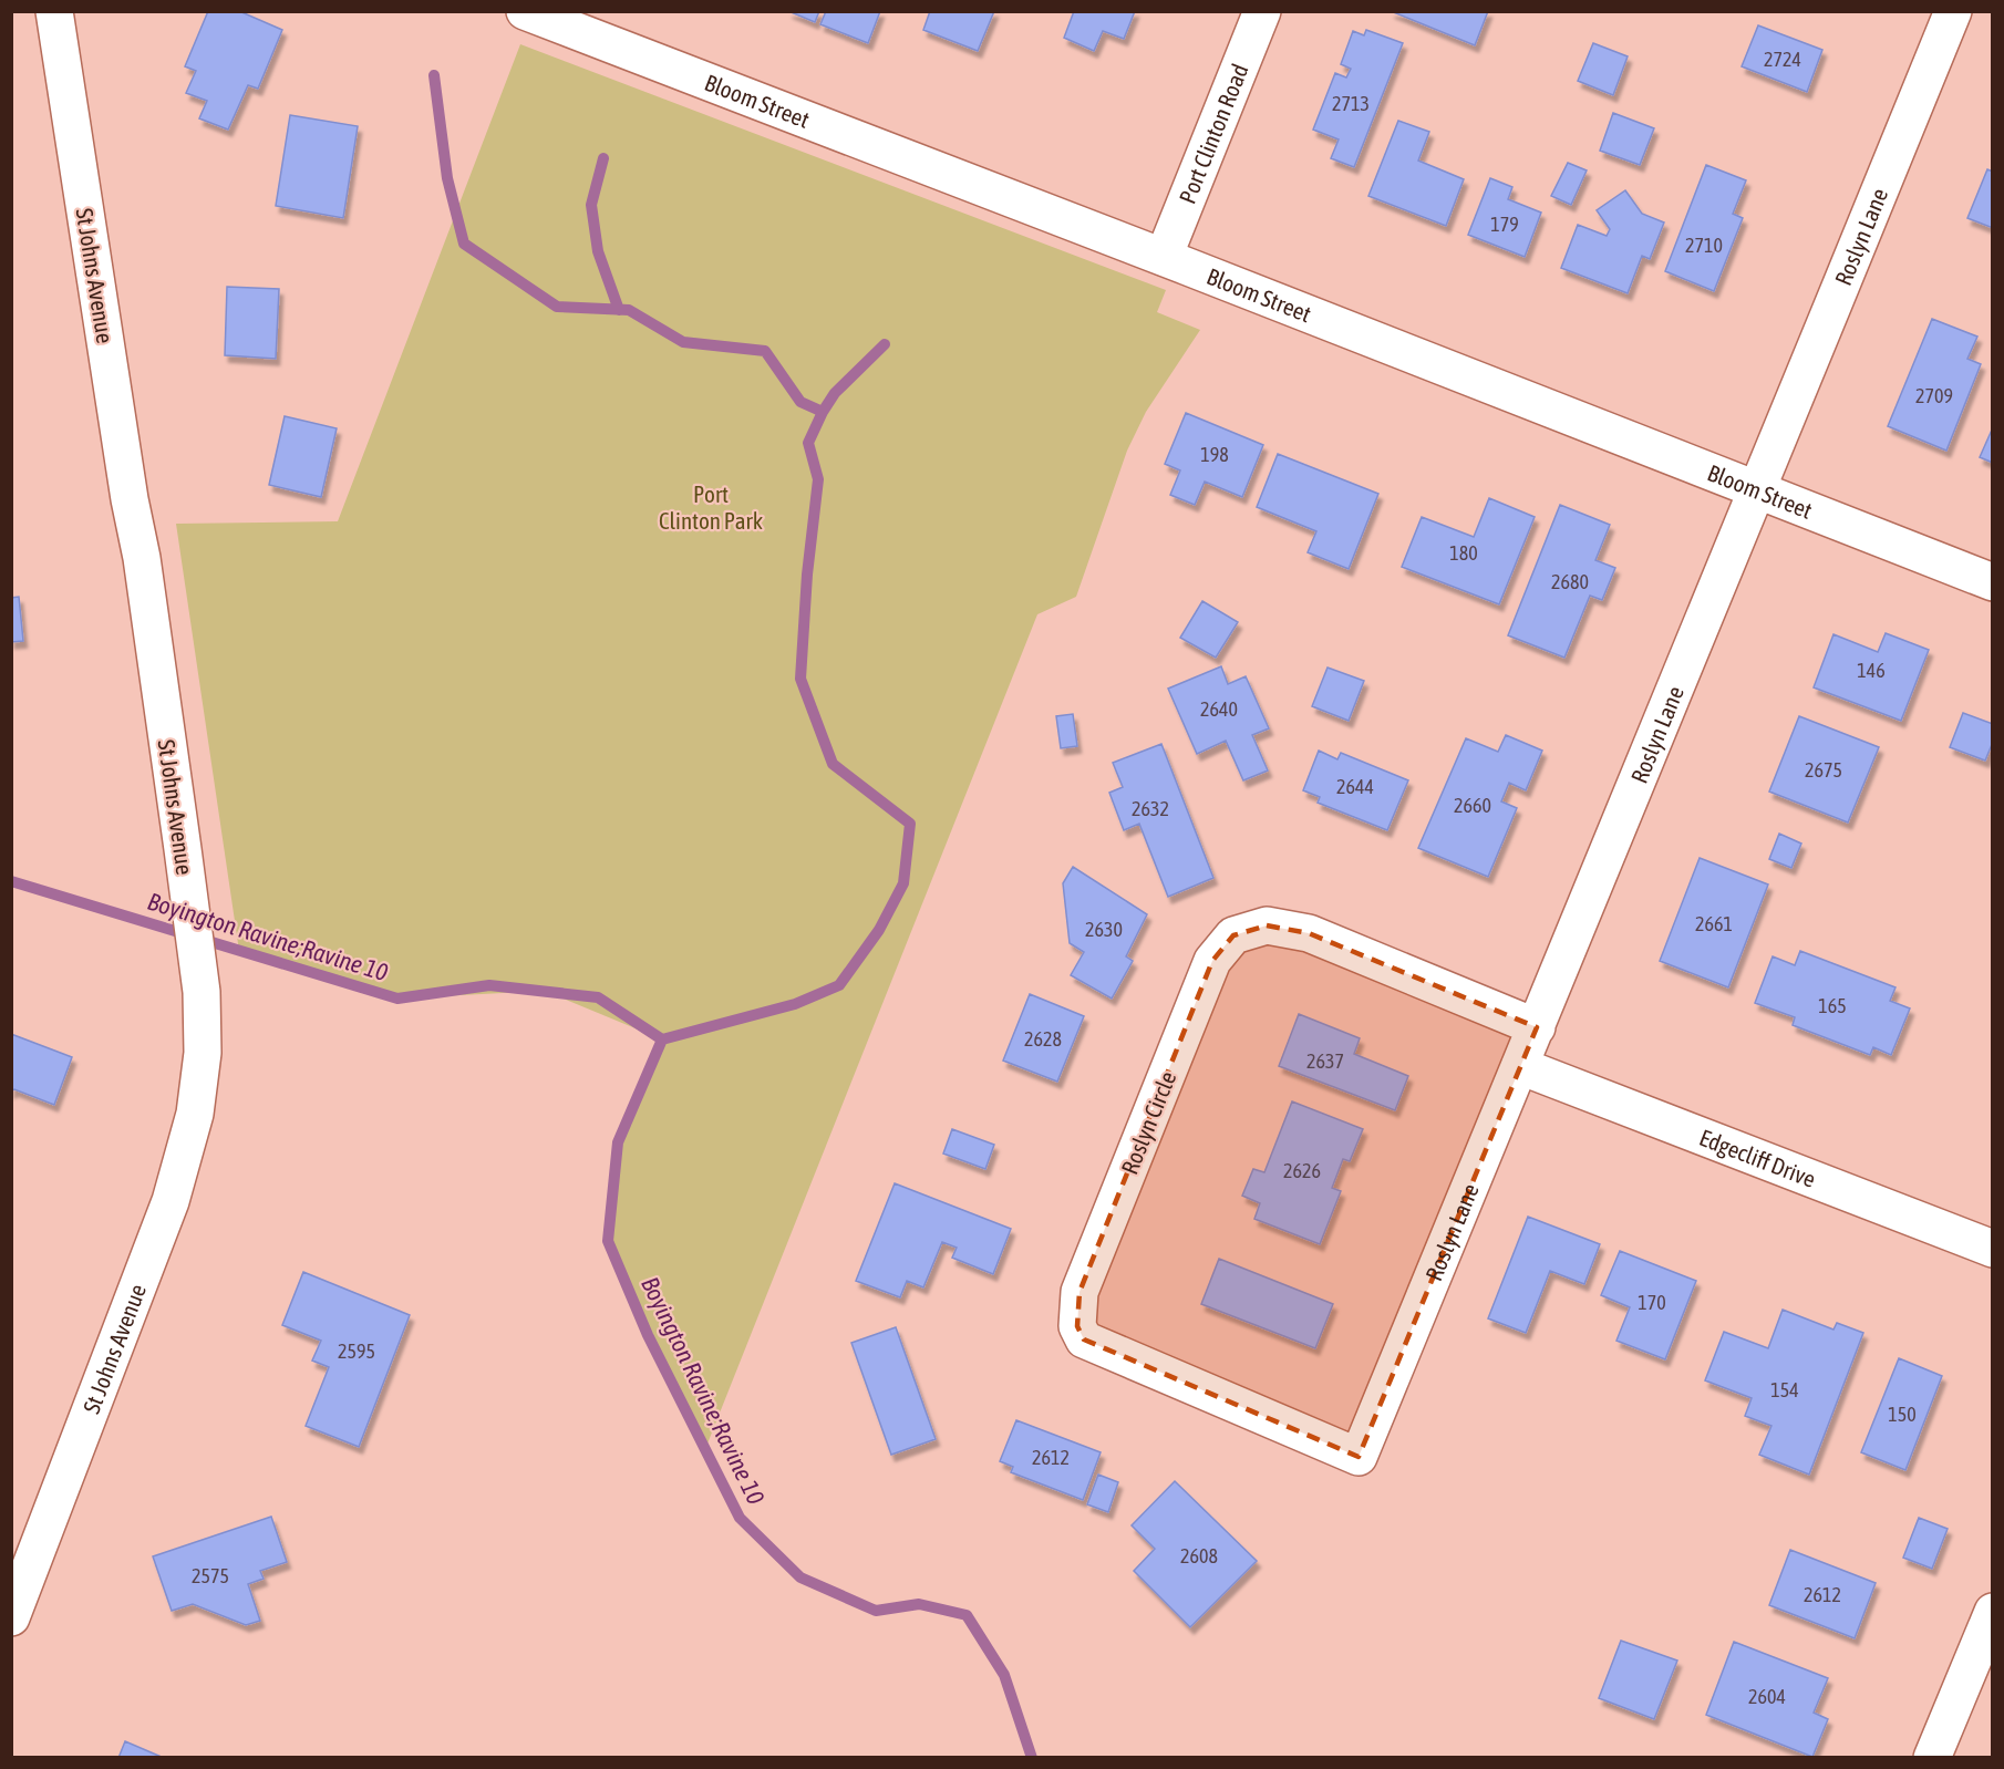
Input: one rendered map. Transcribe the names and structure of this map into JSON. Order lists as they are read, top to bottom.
{
  "streets": {
    "street": [
      "Bloom Street",
      "Port Clinton Road",
      "Roslyn Lane",
      "St Johns Avenue",
      "Roslyn Circle",
      "Edgecliff Drive"
    ]
  },
  "crossings": [
    ["Bloom Street", "Port Clinton Road"],
    ["Bloom Street", "Roslyn Lane"],
    ["Roslyn Lane", "Roslyn Circle"],
    ["Roslyn Lane", "Edgecliff Drive"]
  ],
  "water": ["Boyington Ravine;Ravine 10"],
  "parks": ["Port Clinton Park"],
  "house_numbers": [
    "2724",
    "2713",
    "179",
    "2710",
    "2709",
    "198",
    "180",
    "2680",
    "146",
    "2640",
    "2675",
    "2644",
    "2660",
    "2632",
    "2661",
    "2630",
    "165",
    "2628",
    "2637",
    "2626",
    "170",
    "2595",
    "154",
    "150",
    "2612",
    "2608",
    "2575",
    "2612",
    "2604"
  ]
}
